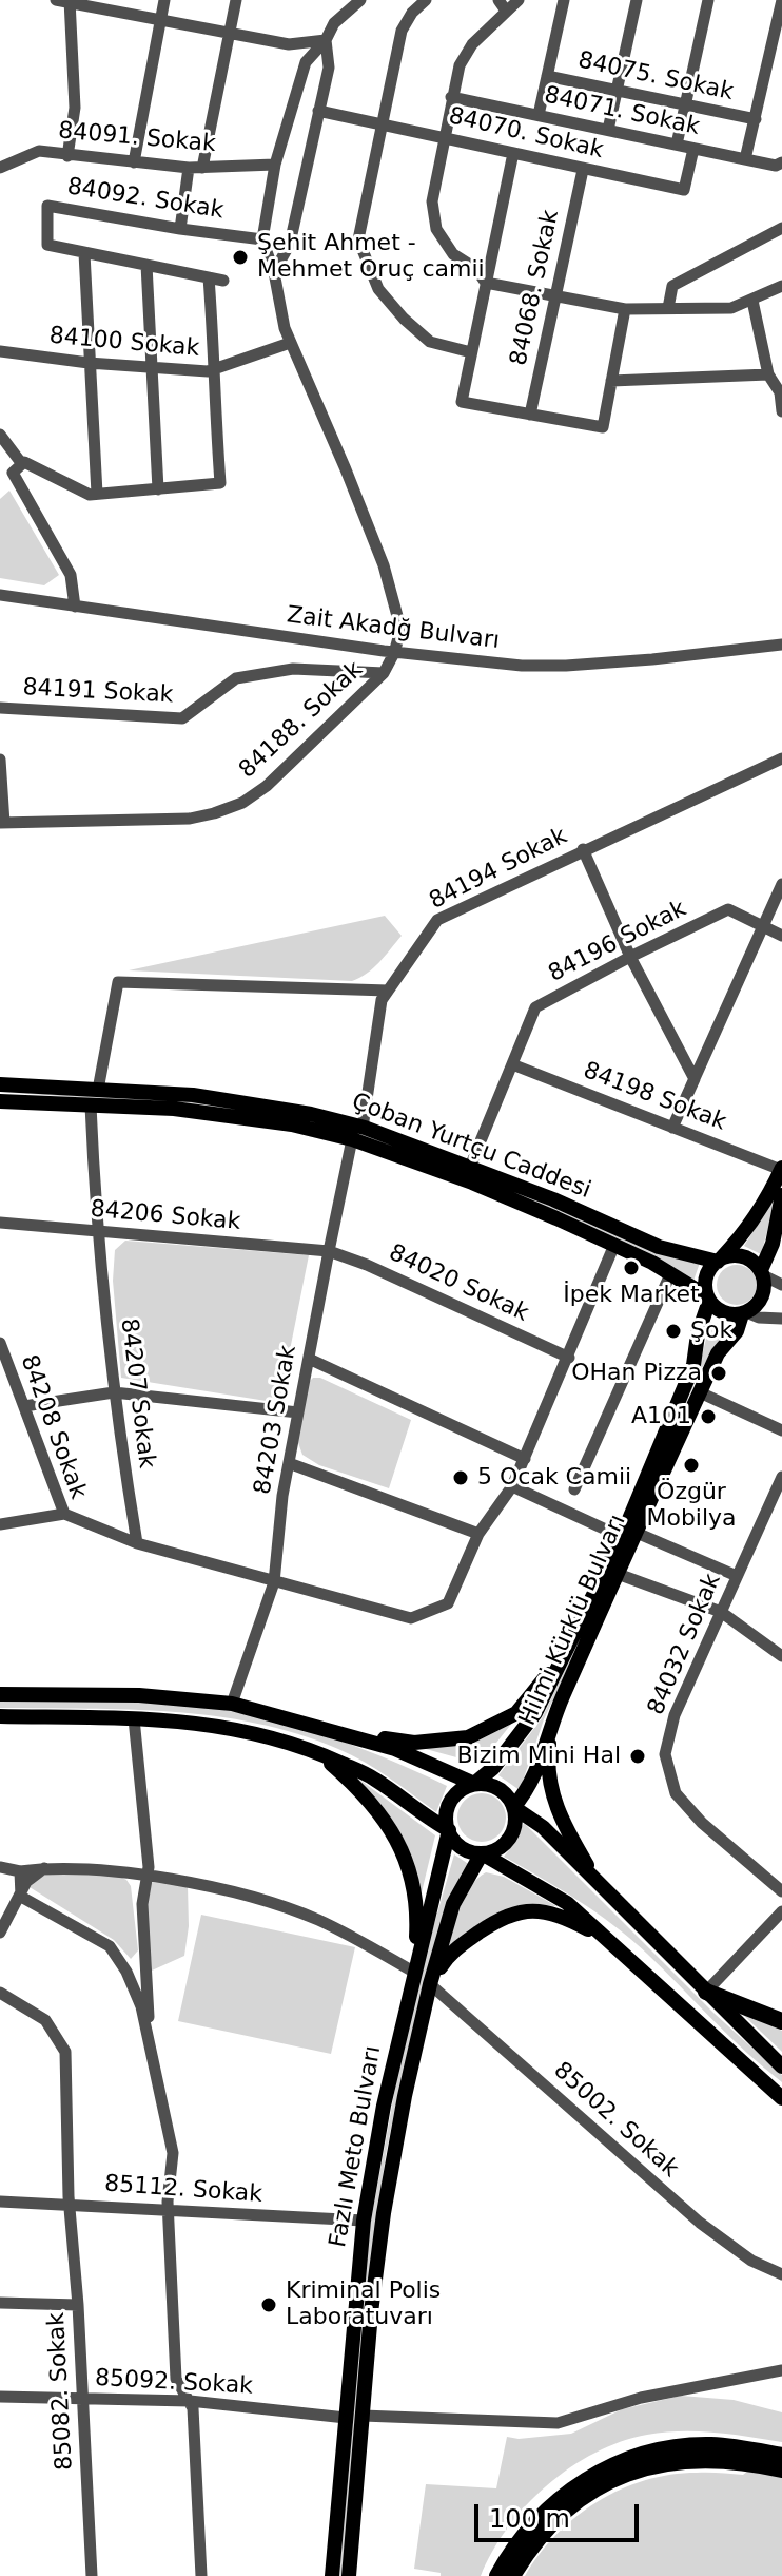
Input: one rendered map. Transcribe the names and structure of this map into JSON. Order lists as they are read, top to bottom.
{
  "streets": {
    "main road": ["Çoban Yurtçu Caddesi", "Hilmi Kürklü Bulvarı", "Fazlı Meto Bulvarı"],
    "street": [
      "84075. Sokak",
      "84071. Sokak",
      "84070. Sokak",
      "84091. Sokak",
      "84092. Sokak",
      "84068. Sokak",
      "84100 Sokak",
      "Zait Akadğ Bulvarı",
      "84191 Sokak",
      "84188. Sokak",
      "84194 Sokak",
      "84196 Sokak",
      "84198 Sokak",
      "84206 Sokak",
      "84020 Sokak",
      "84207 Sokak",
      "84203 Sokak",
      "84208 Sokak",
      "84032 Sokak",
      "85002. Sokak",
      "85112. Sokak",
      "85092. Sokak",
      "85082. Sokak"
    ]
  },
  "crossings": [
    ["84071. Sokak", "84070. Sokak"],
    ["84070. Sokak", "84068. Sokak"],
    ["84092. Sokak", "84188. Sokak"],
    ["84100 Sokak", "84188. Sokak"],
    ["Zait Akadğ Bulvarı", "84188. Sokak"],
    ["84191 Sokak", "84188. Sokak"],
    ["84194 Sokak", "Çoban Yurtçu Caddesi"],
    ["84194 Sokak", "84203 Sokak"],
    ["84196 Sokak", "84198 Sokak"],
    ["84196 Sokak", "Çoban Yurtçu Caddesi"],
    ["Çoban Yurtçu Caddesi", "84207 Sokak"],
    ["Çoban Yurtçu Caddesi", "84203 Sokak"],
    ["Çoban Yurtçu Caddesi", "Hilmi Kürklü Bulvarı"],
    ["84206 Sokak", "84020 Sokak"],
    ["84206 Sokak", "84207 Sokak"],
    ["84206 Sokak", "84203 Sokak"],
    ["84020 Sokak", "84203 Sokak"],
    ["Hilmi Kürklü Bulvarı", "Fazlı Meto Bulvarı"],
    ["85002. Sokak", "Fazlı Meto Bulvarı"],
    ["Fazlı Meto Bulvarı", "85112. Sokak"],
    ["Fazlı Meto Bulvarı", "85092. Sokak"],
    ["85112. Sokak", "85082. Sokak"],
    ["85092. Sokak", "85082. Sokak"]
  ],
  "places": [
    "Şehit Ahmet - Mehmet Oruç camii",
    "İpek Market",
    "Şok",
    "OHan Pizza",
    "A101",
    "Özgür Mobilya",
    "5 Ocak Camii",
    "Bizim Mini Hal",
    "Kriminal Polis Laboratuvarı"
  ],
  "scale_bar": "100 m"
}
